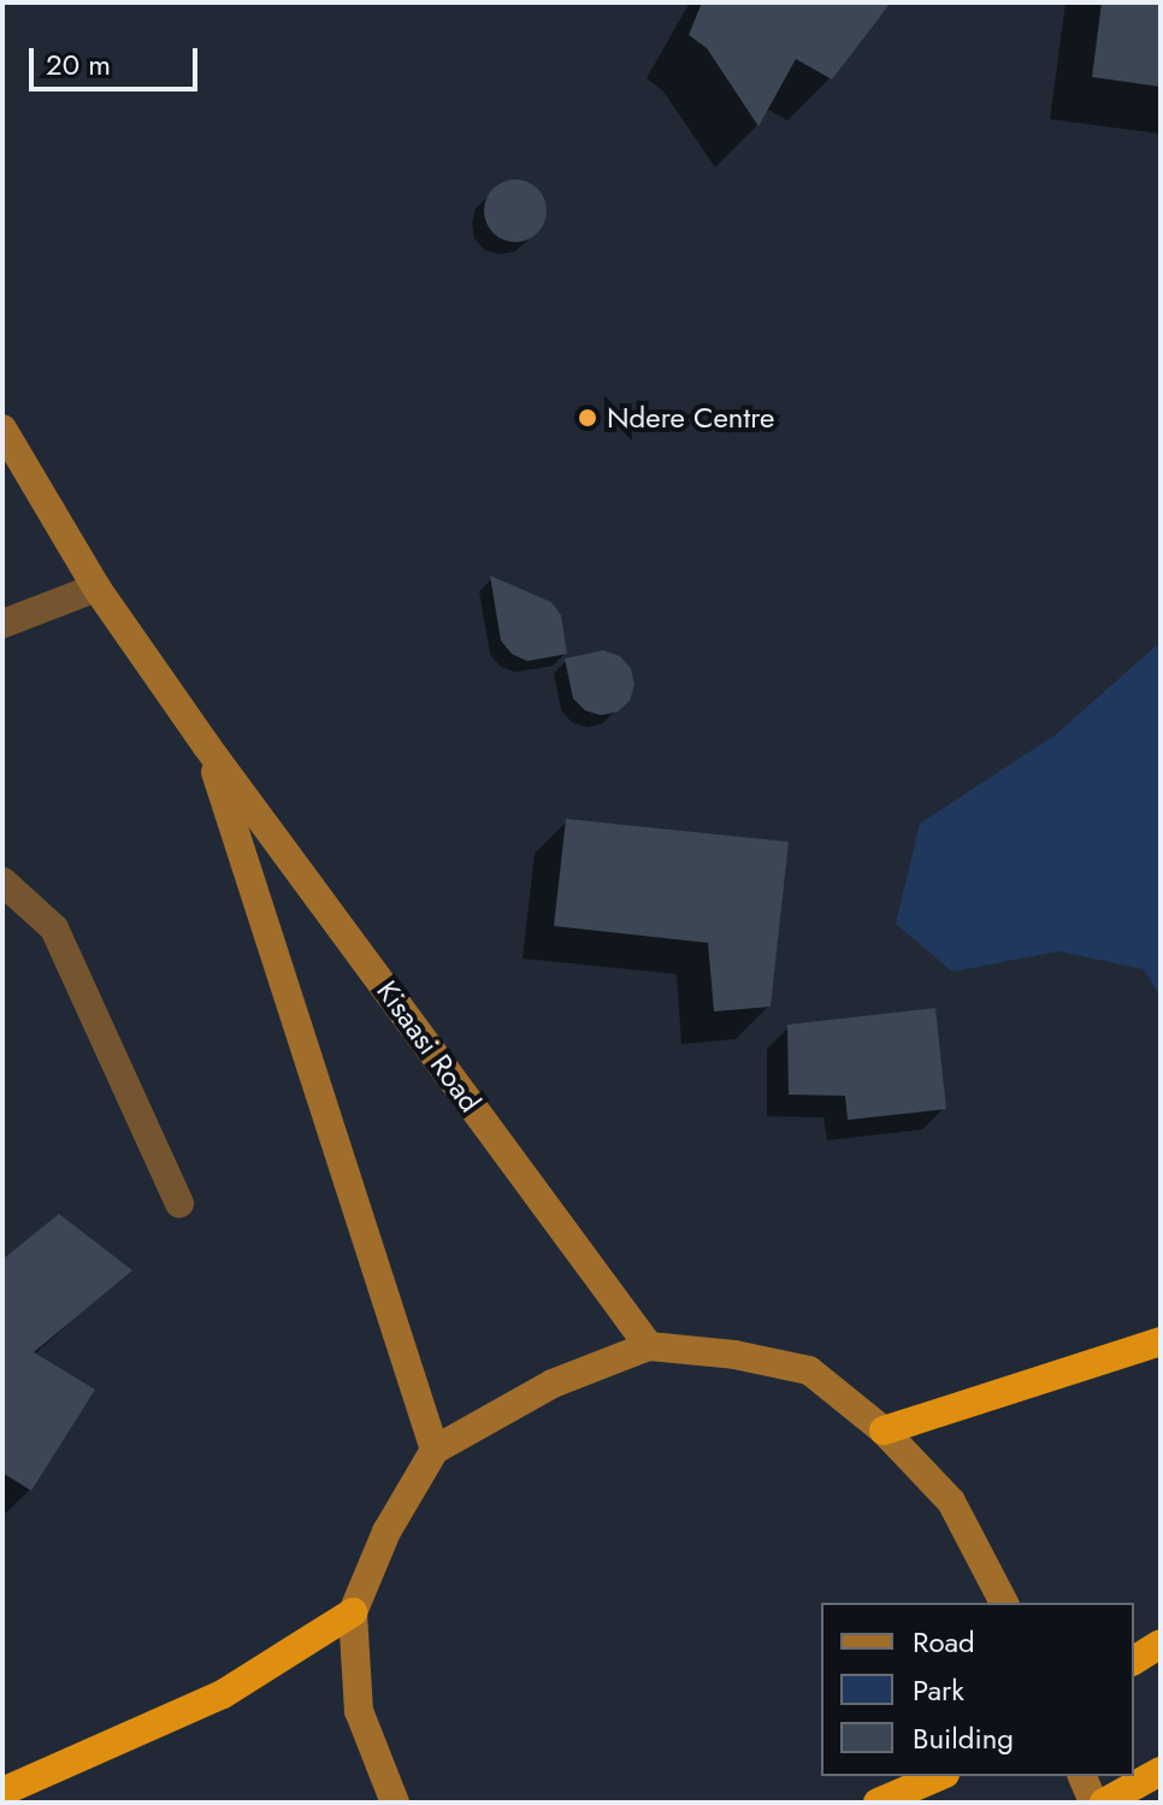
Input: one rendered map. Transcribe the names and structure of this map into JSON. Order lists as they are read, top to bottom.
{
  "streets": {
    "main road": ["Kisaasi Road"]
  },
  "places": ["Ndere Centre"],
  "legend": ["Road", "Park", "Building"],
  "scale_bar": "20 m"
}
